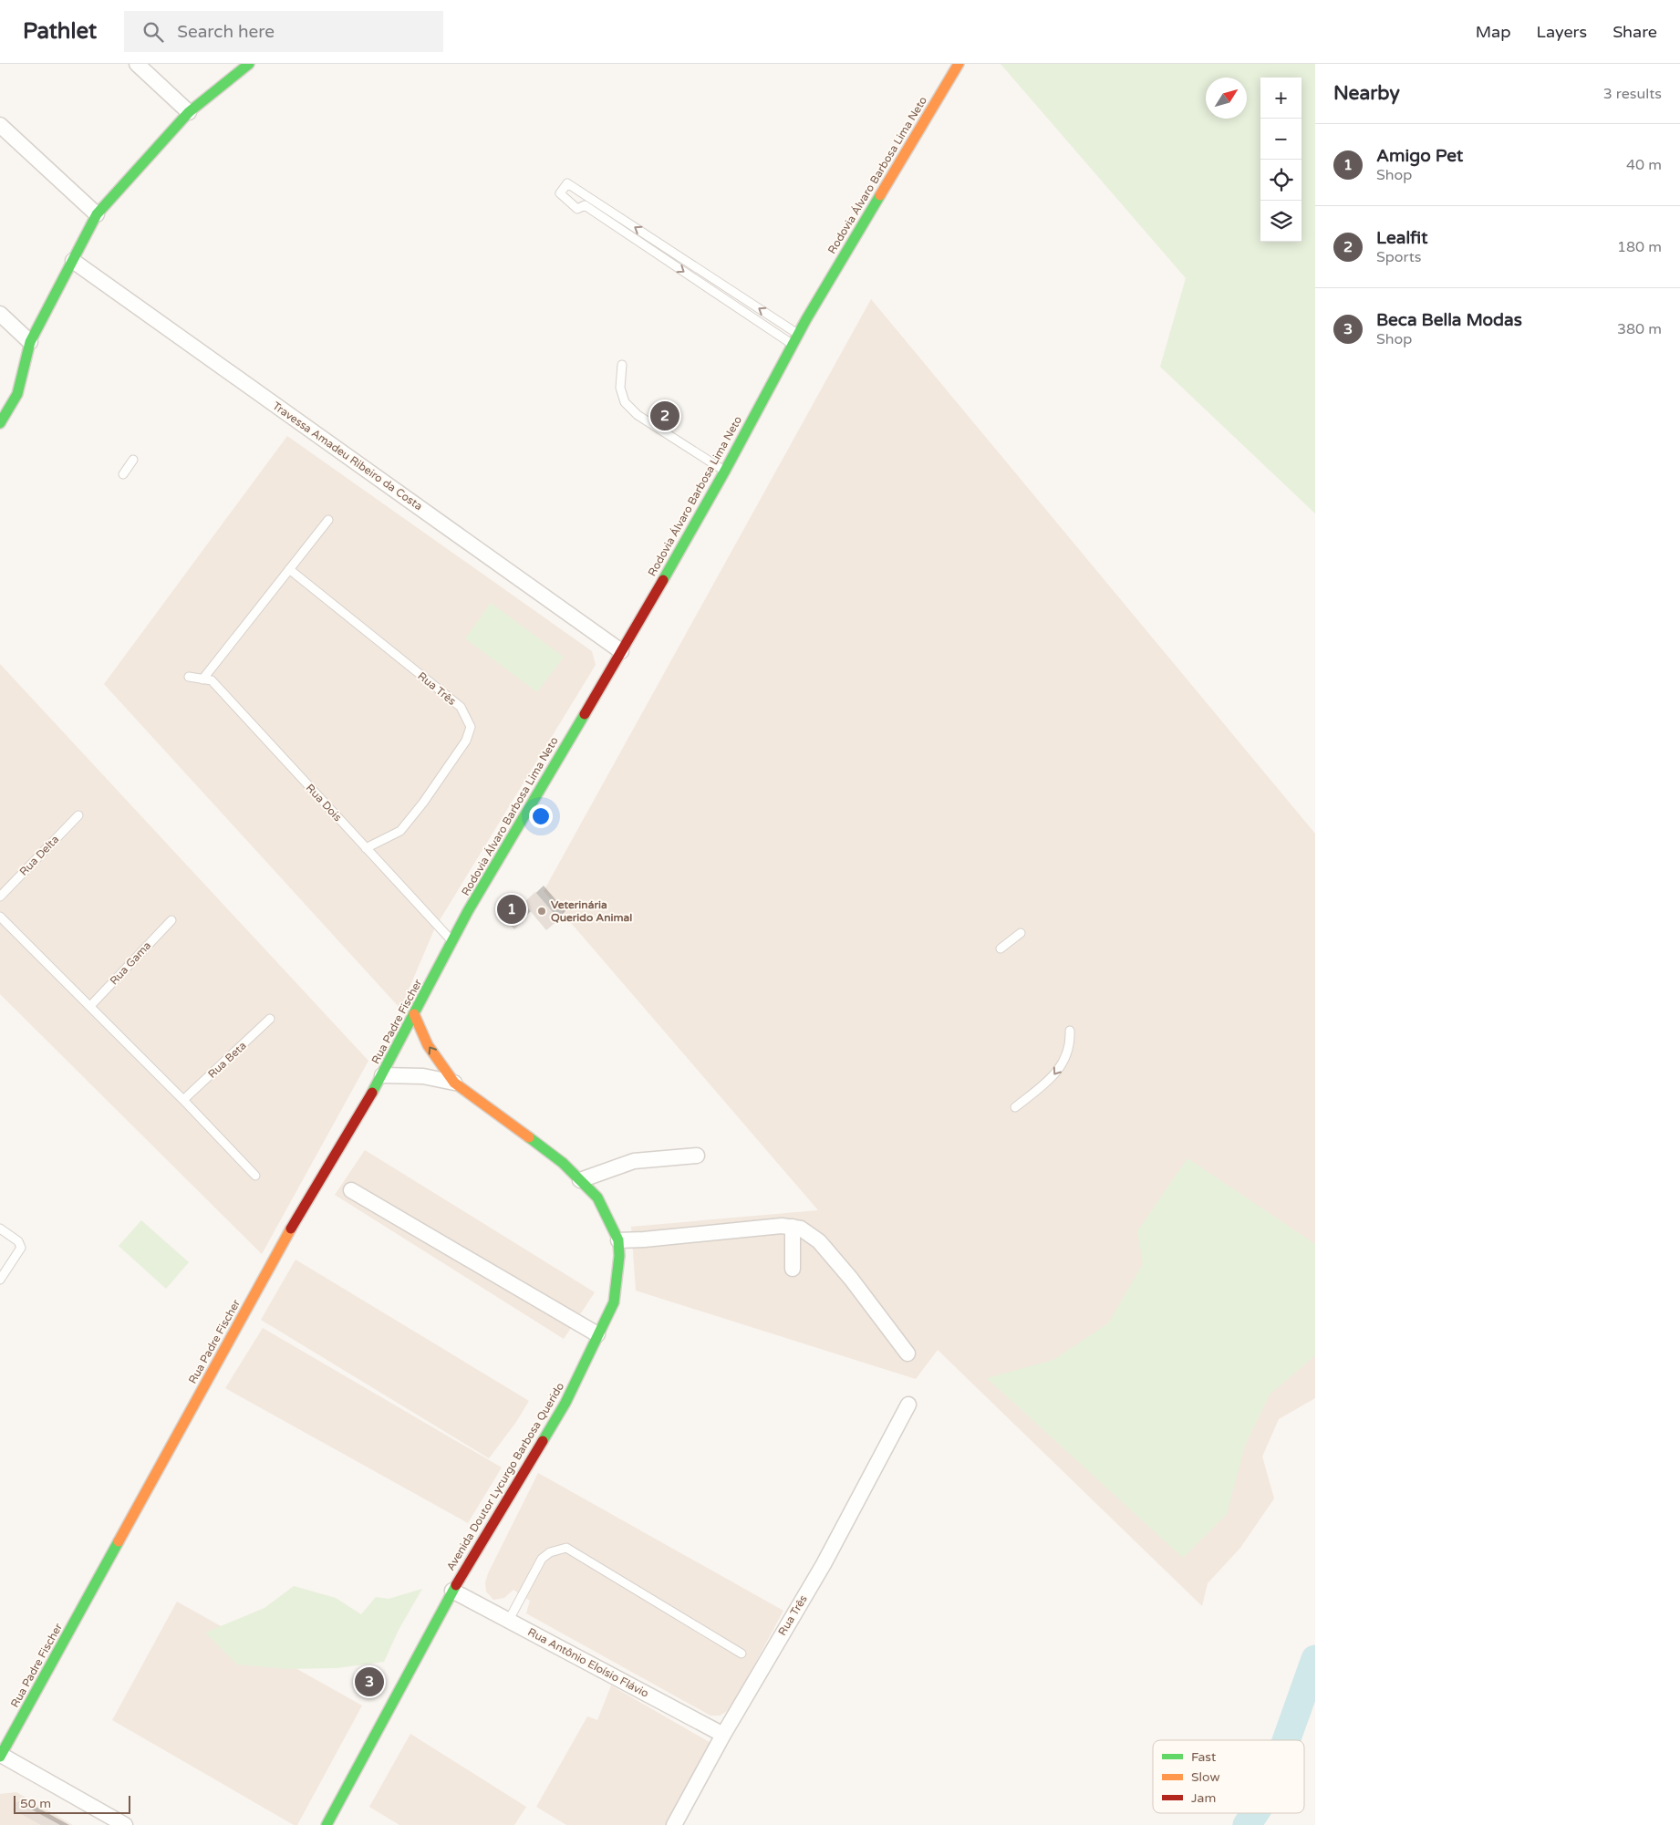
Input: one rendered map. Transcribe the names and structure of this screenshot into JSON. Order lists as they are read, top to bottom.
{
  "streets": {
    "main road": ["Rodovia Álvaro Barbosa Lima Neto", "Rua Padre Fischer", "Avenida Doutor Lycurgo Barbosa Querido"],
    "street": ["Travessa Amadeu Ribeiro da Costa", "Rua Três", "Rua Antônio Eloísio Flávio"],
    "lane": [
      "Rua Dois",
      "Rua Delta",
      "Rua Gama",
      "Rua Beta"
    ]
  },
  "crossings": [
    ["Rodovia Álvaro Barbosa Lima Neto", "Travessa Amadeu Ribeiro da Costa"],
    ["Rodovia Álvaro Barbosa Lima Neto", "Rua Dois"],
    ["Rodovia Álvaro Barbosa Lima Neto", "Rua Padre Fischer"],
    ["Rua Três", "Rua Dois"],
    ["Rua Três", "Rua Antônio Eloísio Flávio"],
    ["Rua Dois", "Rua Padre Fischer"],
    ["Rua Padre Fischer", "Avenida Doutor Lycurgo Barbosa Querido"],
    ["Avenida Doutor Lycurgo Barbosa Querido", "Rua Antônio Eloísio Flávio"]
  ],
  "places": ["Veterinária Querido Animal"],
  "legend": ["Fast", "Slow", "Jam"],
  "scale_bar": "50 m",
  "north": "top right",
  "page": {
    "header": "Pathlet",
    "search": "Search here",
    "nav": ["Map", "Layers", "Share"],
    "heading": ["Nearby", "3 results"],
    "map_buttons": ["+", "−"],
    "list": [
      {
        "mark": "1",
        "name": "Amigo Pet",
        "note": "Shop",
        "value": "40 m"
      },
      {
        "mark": "2",
        "name": "Lealfit",
        "note": "Sports",
        "value": "180 m"
      },
      {
        "mark": "3",
        "name": "Beca Bella Modas",
        "note": "Shop",
        "value": "380 m"
      }
    ],
    "pins": ["2", "1", "3"],
    "scale": "50 m"
  }
}
